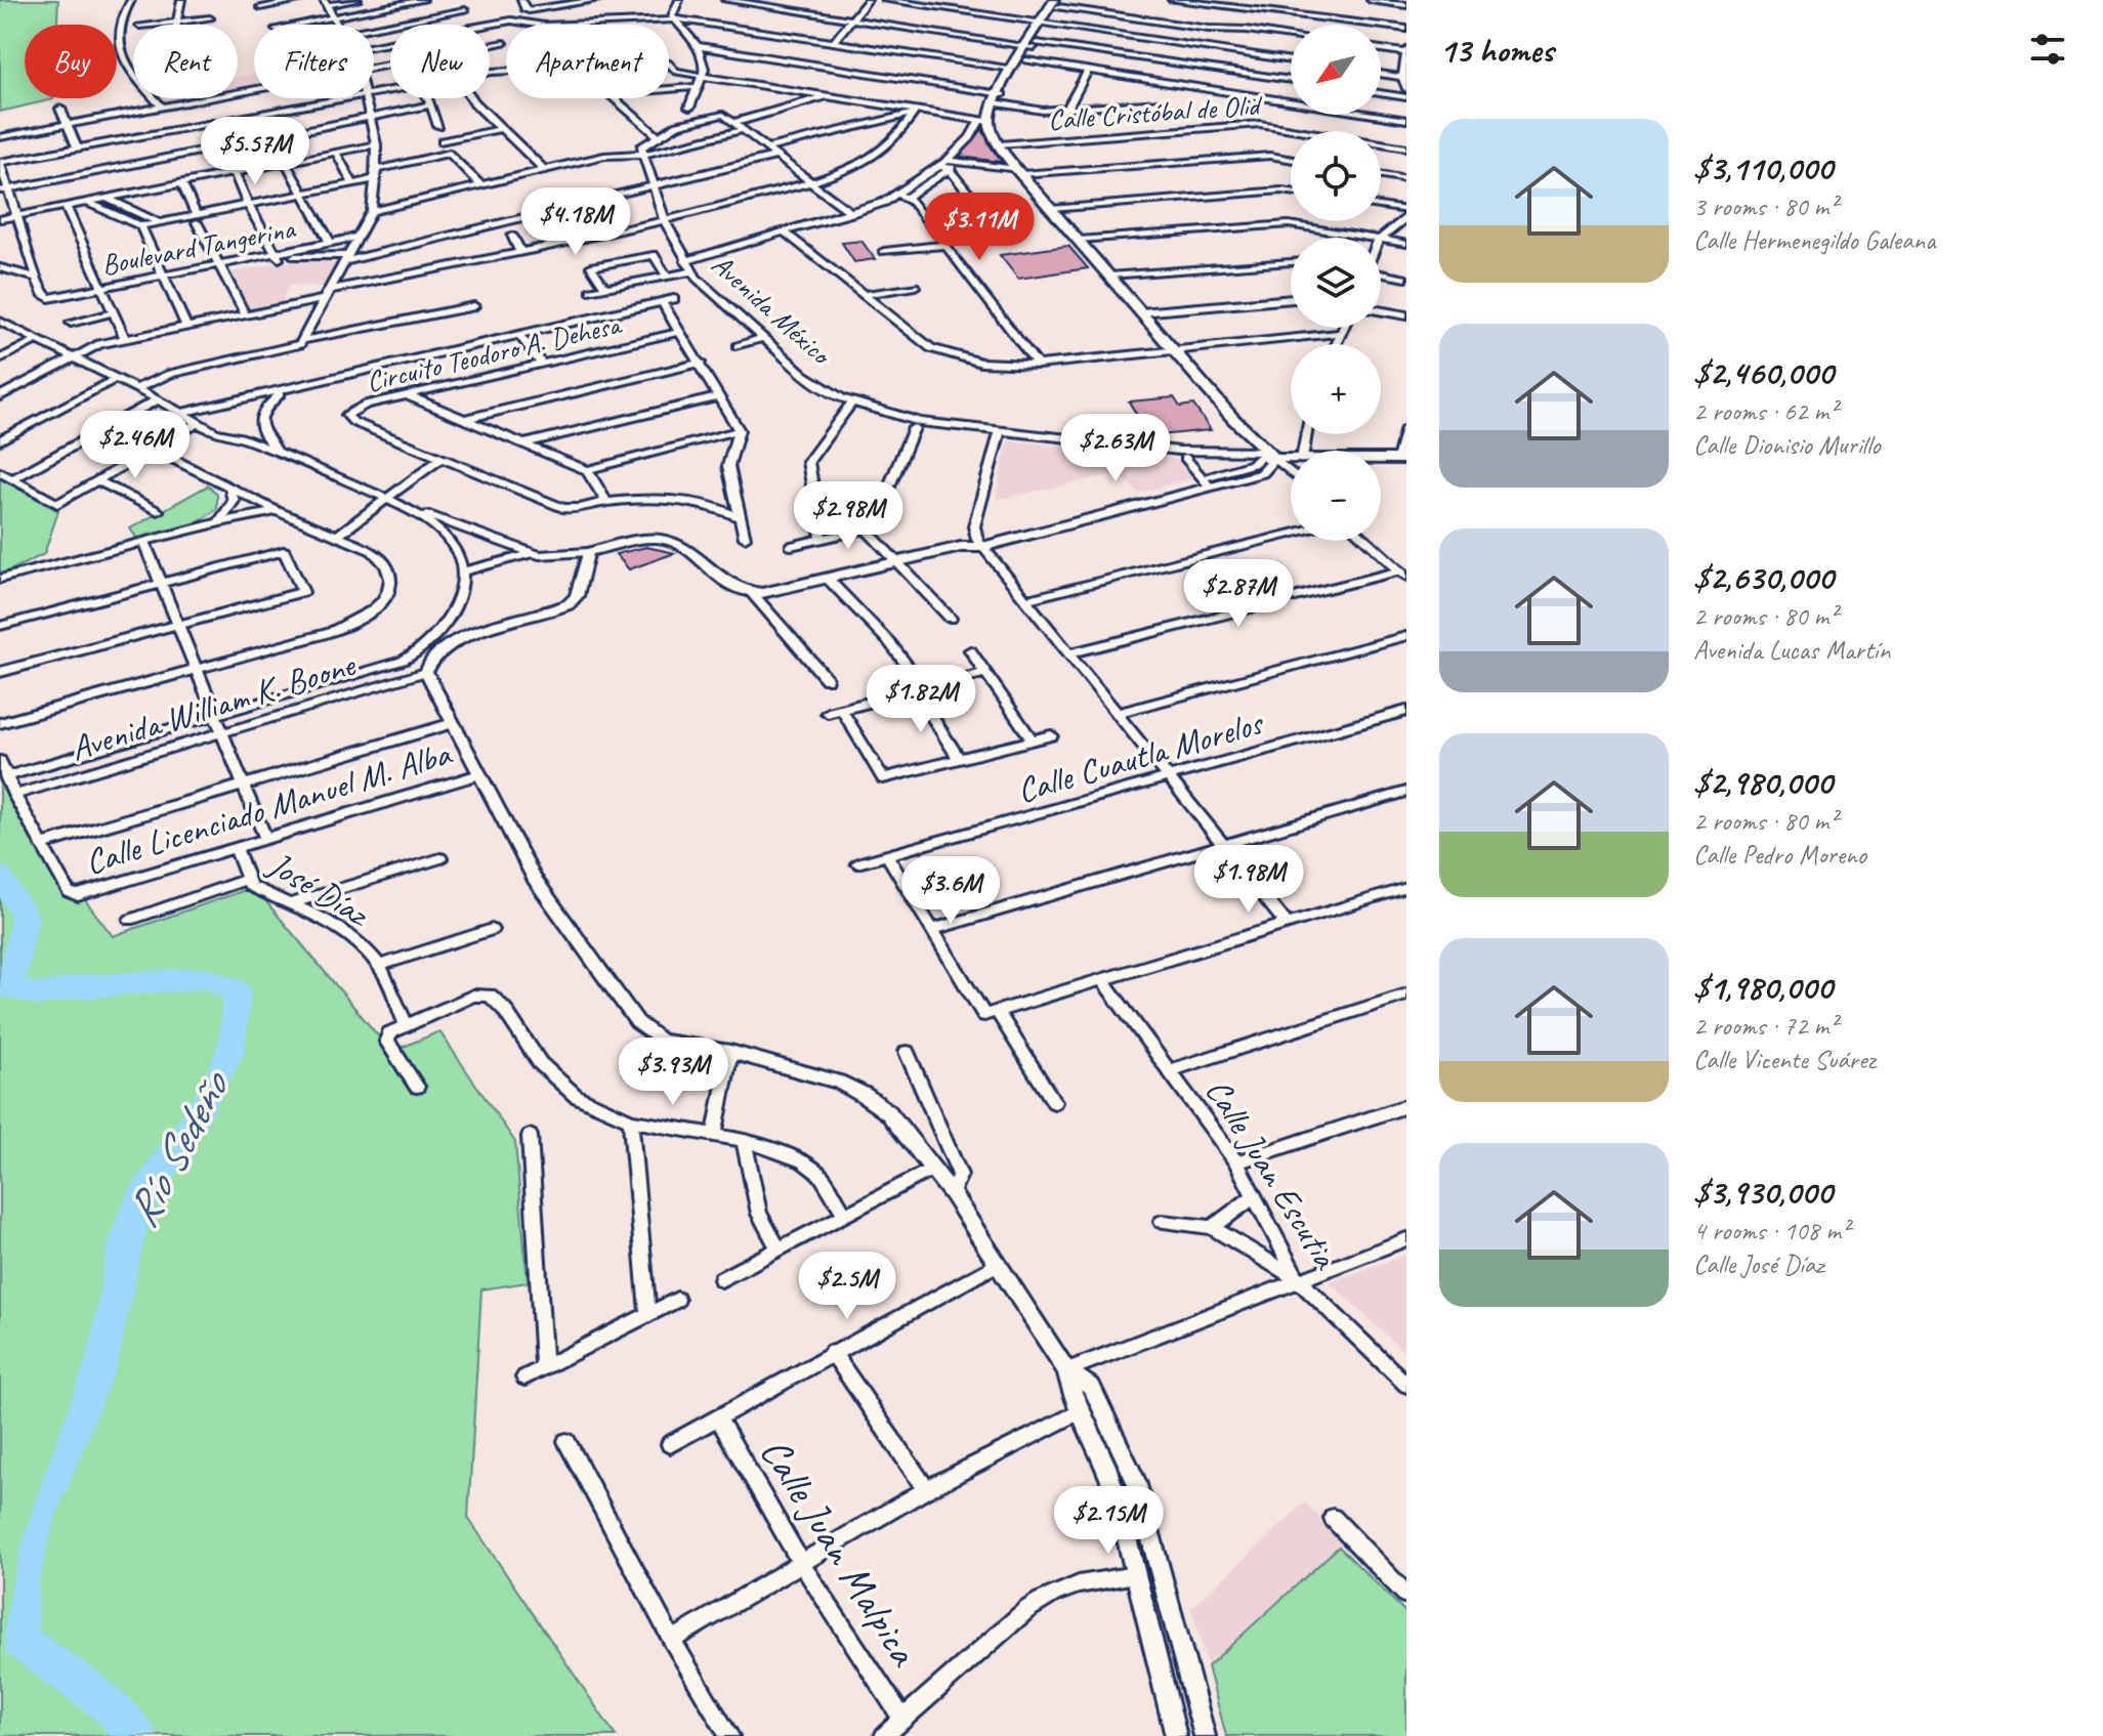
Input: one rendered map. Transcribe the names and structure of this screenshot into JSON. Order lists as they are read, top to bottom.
{
  "streets": {
    "main road": ["Avenida México"],
    "street": [
      "Calle Cristóbal de Olid",
      "Boulevard Tangerina",
      "Circuito Teodoro A. Dehesa",
      "Avenida William K. Boone",
      "Calle Cuautla Morelos",
      "Calle Licenciado Manuel M. Alba",
      "José Díaz",
      "Calle Juan Escutia",
      "Calle Juan Malpica"
    ]
  },
  "crossings": [
    ["Boulevard Tangerina", "Avenida México"],
    ["Calle Licenciado Manuel M. Alba", "José Díaz"]
  ],
  "water": ["Río Sedeño"],
  "north": "bottom left",
  "page": {
    "heading": "13 homes",
    "map_buttons": ["+", "−"],
    "chip": [
      "Buy",
      "Rent",
      "Filters",
      "New",
      "Apartment"
    ],
    "list": [
      {
        "name": "$3,110,000",
        "note": "3 rooms · 80 m² · Calle Hermenegildo Galeana"
      },
      {
        "name": "$2,460,000",
        "note": "2 rooms · 62 m² · Calle Dionisio Murillo"
      },
      {
        "name": "$2,630,000",
        "note": "2 rooms · 80 m² · Avenida Lucas Martín"
      },
      {
        "name": "$2,980,000",
        "note": "2 rooms · 80 m² · Calle Pedro Moreno"
      },
      {
        "name": "$1,980,000",
        "note": "2 rooms · 72 m² · Calle Vicente Suárez"
      },
      {
        "name": "$3,930,000",
        "note": "4 rooms · 108 m² · Calle José Díaz"
      }
    ],
    "price": [
      "$5.57M",
      "$4.18M",
      "$3.11M",
      "$2.46M",
      "$2.63M",
      "$2.98M",
      "$2.87M",
      "$1.82M",
      "$1.98M",
      "$3.6M",
      "$3.93M",
      "$2.5M",
      "$2.15M"
    ]
  }
}
